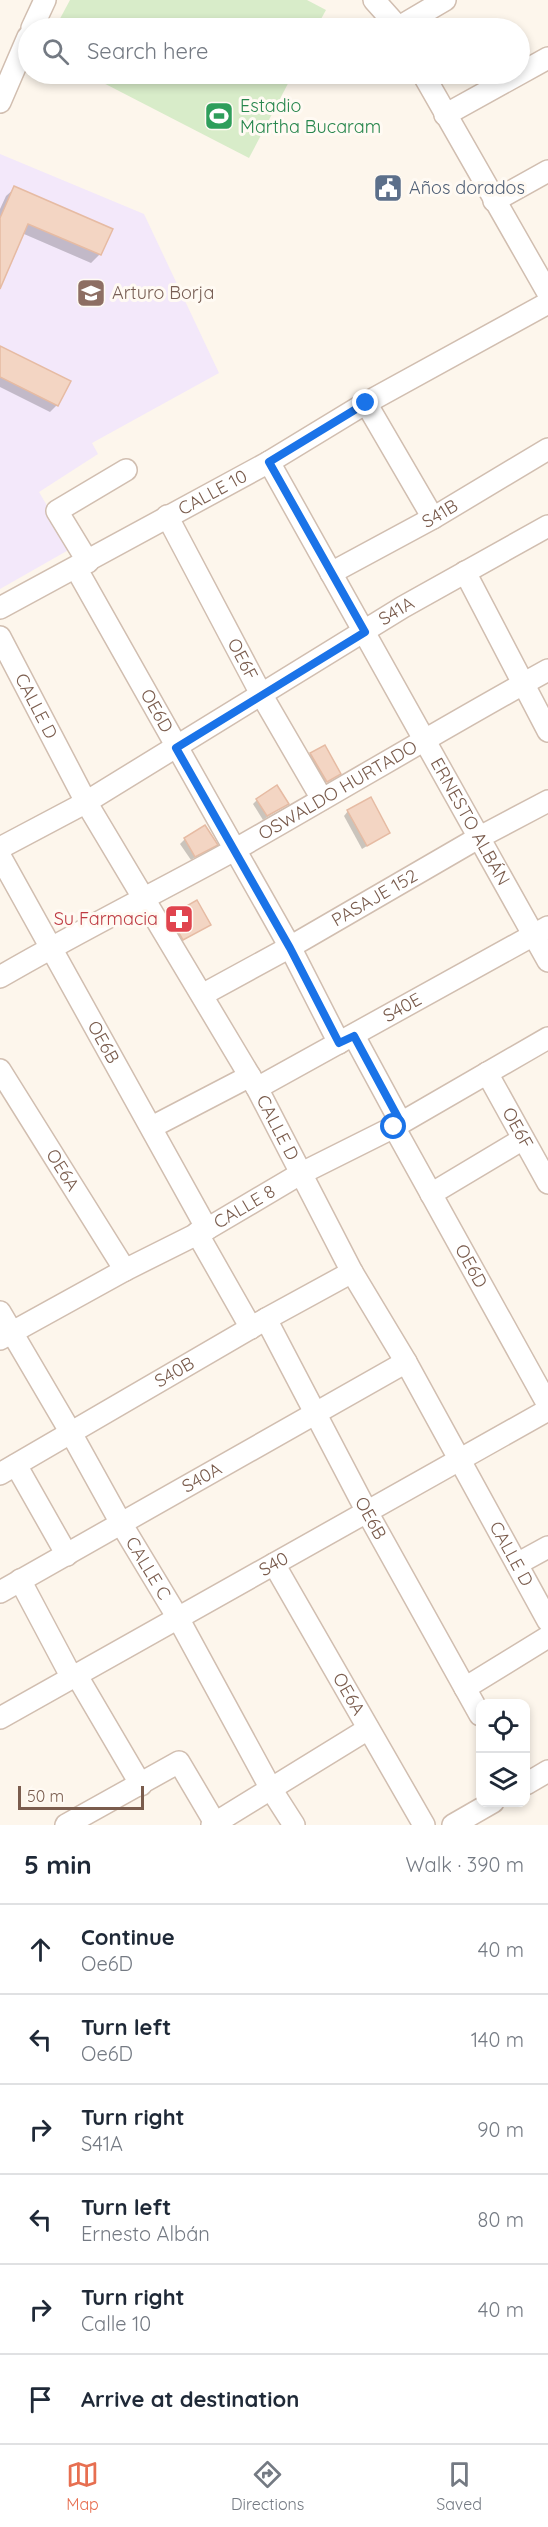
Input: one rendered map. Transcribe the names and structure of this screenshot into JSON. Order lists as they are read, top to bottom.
{
  "streets": {
    "street": [
      "CALLE 10",
      "S41B",
      "S41A",
      "OE6F",
      "CALLE D",
      "OE6D",
      "OSWALDO HURTADO",
      "ERNESTO ALBÁN",
      "PASAJE 152",
      "S40E",
      "OE6B",
      "OE6A",
      "CALLE 8",
      "S40B",
      "S40A",
      "S40",
      "CALLE C"
    ]
  },
  "crossings": [
    ["CALLE 10", "OE6F"],
    ["CALLE 10", "OE6D"],
    ["CALLE 10", "ERNESTO ALBÁN"],
    ["S41B", "ERNESTO ALBÁN"],
    ["S41A", "OE6F"],
    ["S41A", "CALLE D"],
    ["S41A", "OE6D"],
    ["S41A", "ERNESTO ALBÁN"],
    ["OE6F", "OSWALDO HURTADO"],
    ["OE6F", "CALLE 8"],
    ["CALLE D", "OSWALDO HURTADO"],
    ["CALLE D", "PASAJE 152"],
    ["CALLE D", "S40E"],
    ["CALLE D", "CALLE 8"],
    ["CALLE D", "S40B"],
    ["CALLE D", "S40A"],
    ["CALLE D", "S40"],
    ["OE6D", "OSWALDO HURTADO"],
    ["OE6D", "PASAJE 152"],
    ["OE6D", "S40E"],
    ["OE6D", "CALLE 8"],
    ["OSWALDO HURTADO", "ERNESTO ALBÁN"],
    ["OSWALDO HURTADO", "OE6B"],
    ["ERNESTO ALBÁN", "PASAJE 152"],
    ["ERNESTO ALBÁN", "S40E"],
    ["S40E", "OE6B"],
    ["OE6B", "CALLE 8"],
    ["OE6B", "S40B"],
    ["OE6B", "S40A"],
    ["OE6B", "S40"],
    ["OE6A", "CALLE 8"],
    ["OE6A", "S40"],
    ["CALLE 8", "CALLE C"],
    ["S40B", "CALLE C"],
    ["S40A", "CALLE C"],
    ["S40", "CALLE C"]
  ],
  "places": {
    "sports": ["Estadio Martha Bucaram"],
    "public building": ["Años dorados"],
    "school or university": ["Arturo Borja"],
    "pharmacy": ["Su Farmacia"]
  },
  "scale_bar": "50 m",
  "page": {
    "search": "Search here",
    "scale": "50 m",
    "heading": ["5 min", "Walk · 390 m"],
    "list": [
      ["Continue", "Oe6D", "40 m"],
      ["Turn left", "Oe6D", "140 m"],
      ["Turn right", "S41A", "90 m"],
      ["Turn left", "Ernesto Albán", "80 m"],
      ["Turn right", "Calle 10", "40 m"],
      "Arrive at destination"
    ],
    "nav": ["Map", "Directions", "Saved"]
  }
}
